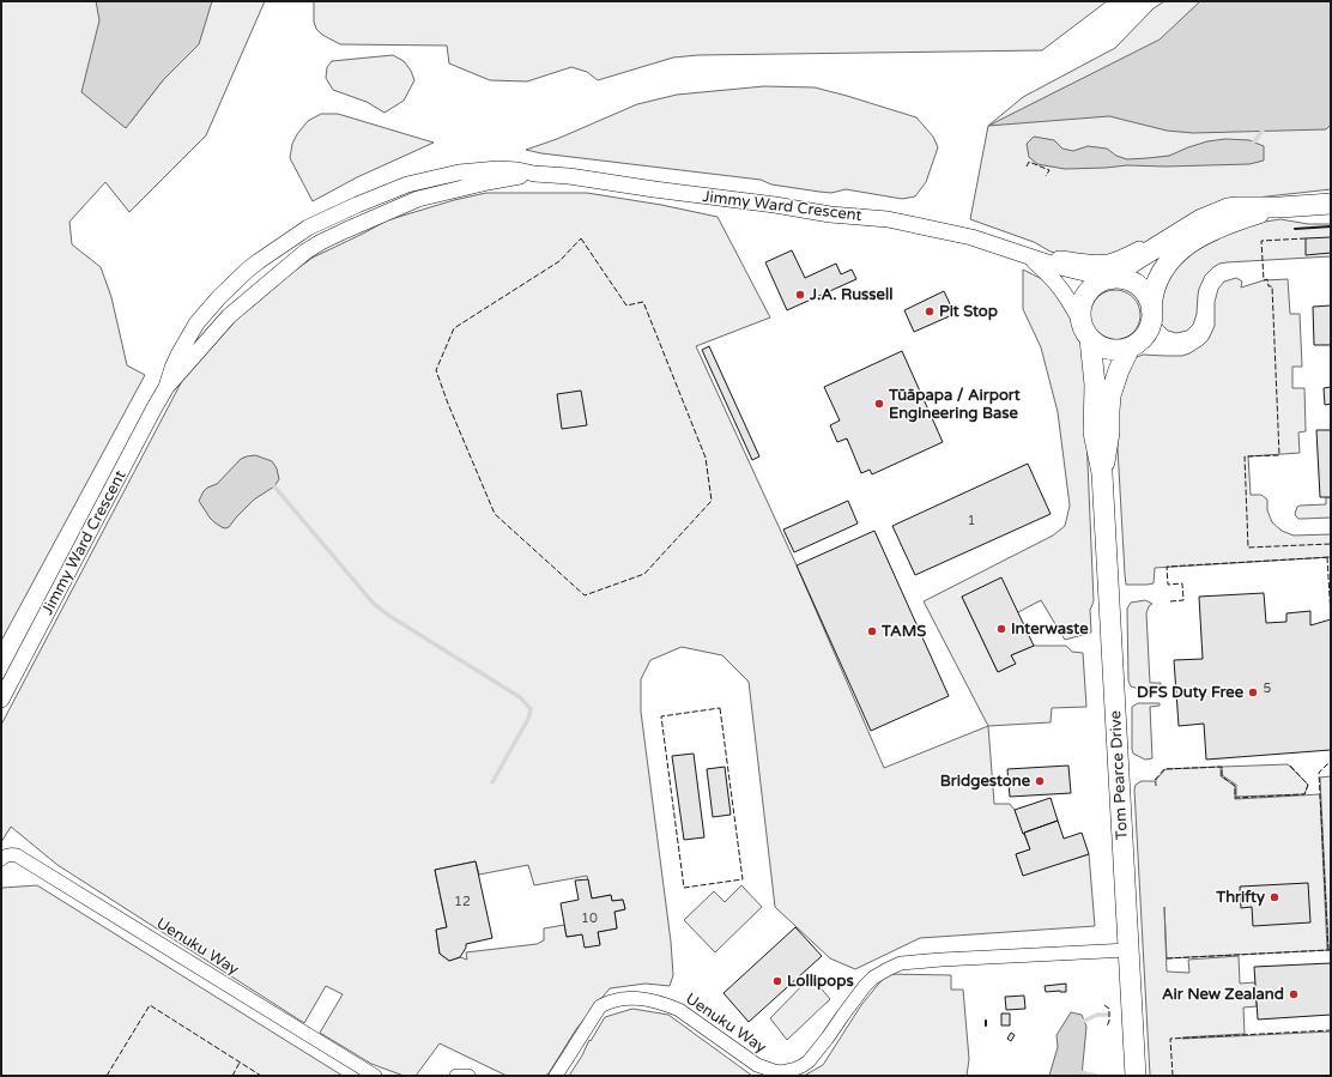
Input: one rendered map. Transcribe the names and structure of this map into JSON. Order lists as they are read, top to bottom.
{
  "streets": {
    "main road": ["Tom Pearce Drive"],
    "street": ["Jimmy Ward Crescent", "Uenuku Way"]
  },
  "crossings": [
    ["Jimmy Ward Crescent", "Tom Pearce Drive"],
    ["Tom Pearce Drive", "Uenuku Way"]
  ],
  "places": [
    "J.A. Russell",
    "Pit Stop",
    "Tūāpapa / Airport Engineering Base",
    "Interwaste",
    "TAMS",
    "DFS Duty Free",
    "Bridgestone",
    "Thrifty",
    "Lollipops",
    "Air New Zealand"
  ],
  "house_numbers": [
    "1",
    "5",
    "12",
    "10"
  ]
}
